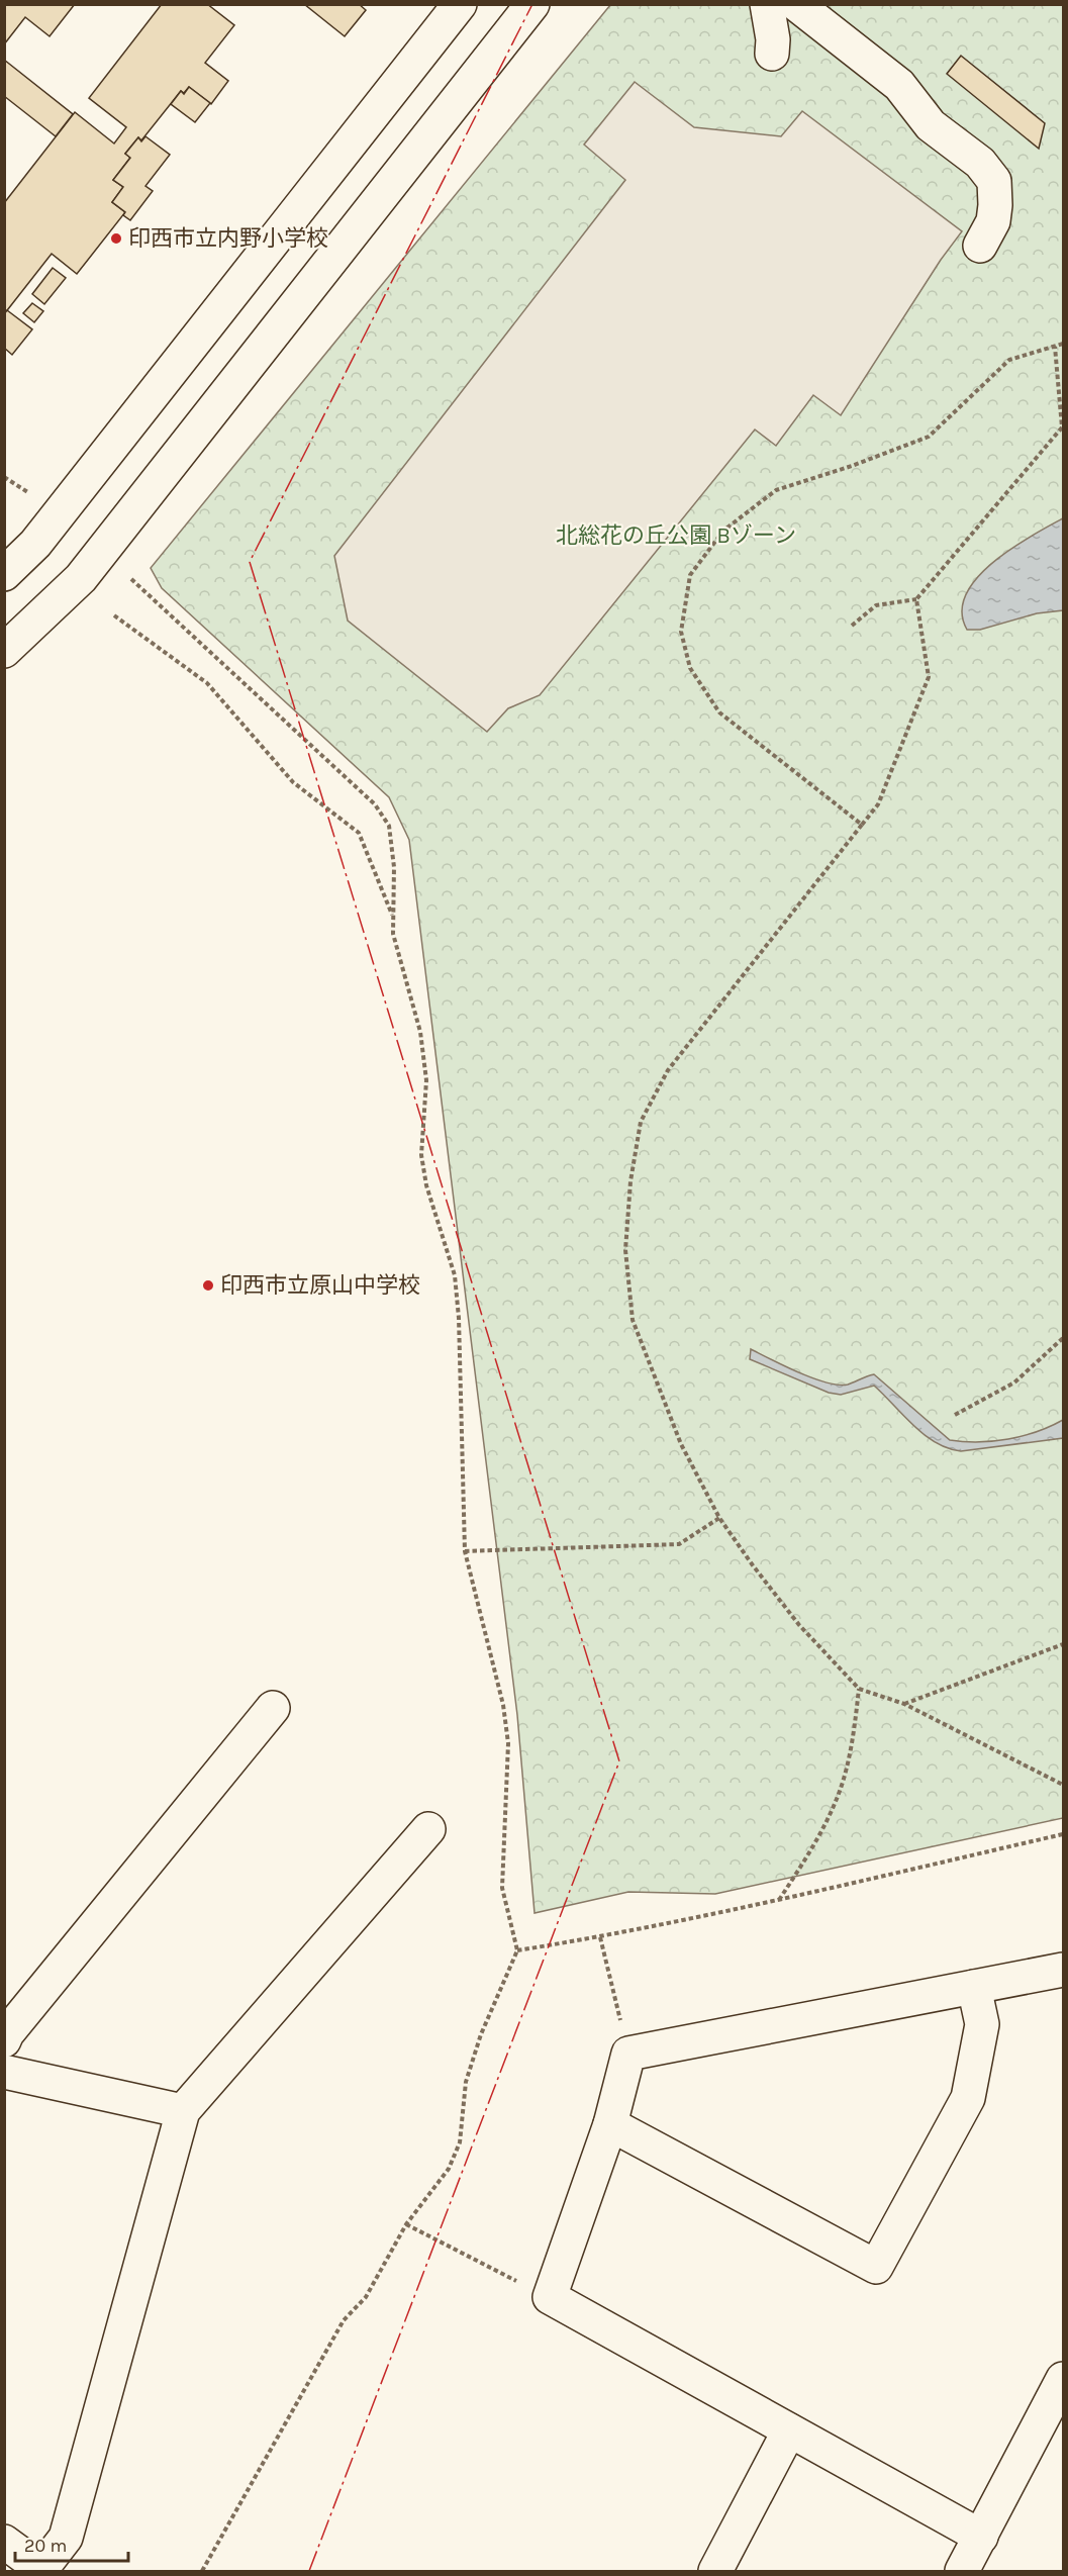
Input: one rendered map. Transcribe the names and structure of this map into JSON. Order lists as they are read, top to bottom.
{
  "parks": ["北総花の丘公園 Bゾーン"],
  "places": ["印西市立内野小学校", "印西市立原山中学校"],
  "scale_bar": "20 m"
}
